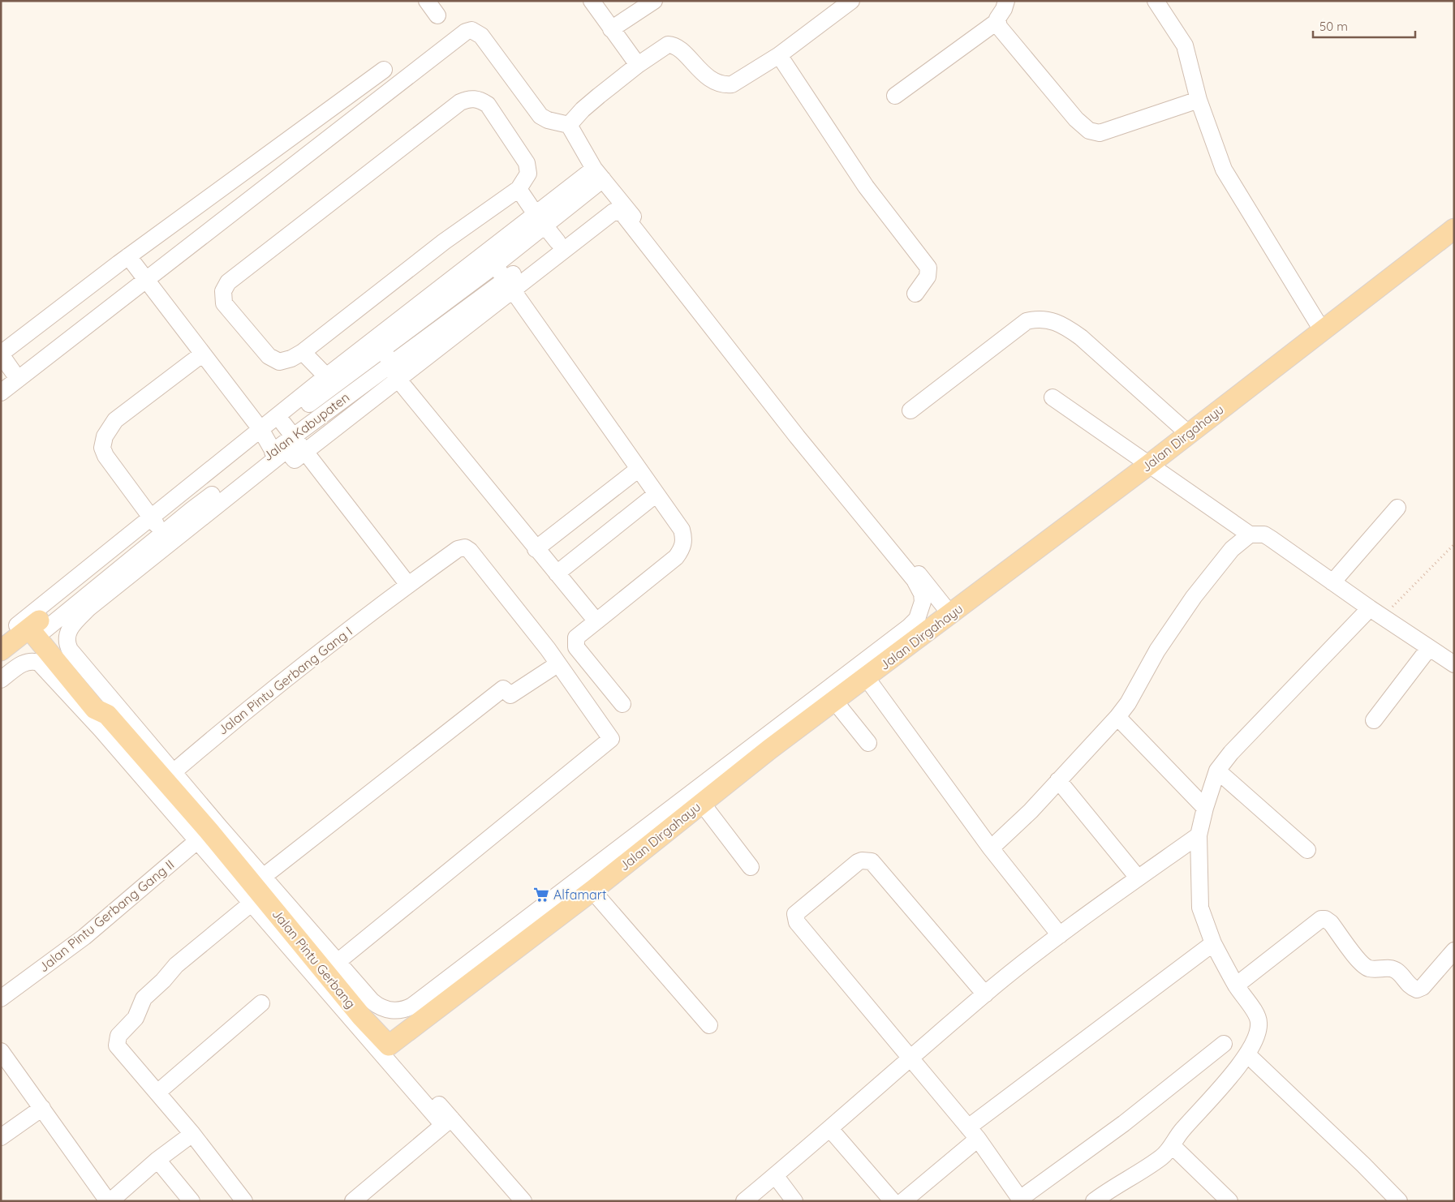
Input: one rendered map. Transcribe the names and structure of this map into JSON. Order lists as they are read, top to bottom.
{
  "streets": {
    "main road": ["Jalan Kabupaten", "Jalan Dirgahayu", "Jalan Pintu Gerbang"],
    "street": ["Jalan Pintu Gerbang Gang I", "Jalan Pintu Gerbang Gang II"]
  },
  "crossings": [
    ["Jalan Kabupaten", "Jalan Pintu Gerbang"],
    ["Jalan Dirgahayu", "Jalan Pintu Gerbang"],
    ["Jalan Pintu Gerbang Gang I", "Jalan Pintu Gerbang"],
    ["Jalan Pintu Gerbang Gang II", "Jalan Pintu Gerbang"]
  ],
  "places": {
    "supermarket": ["Alfamart"]
  },
  "scale_bar": "50 m"
}
